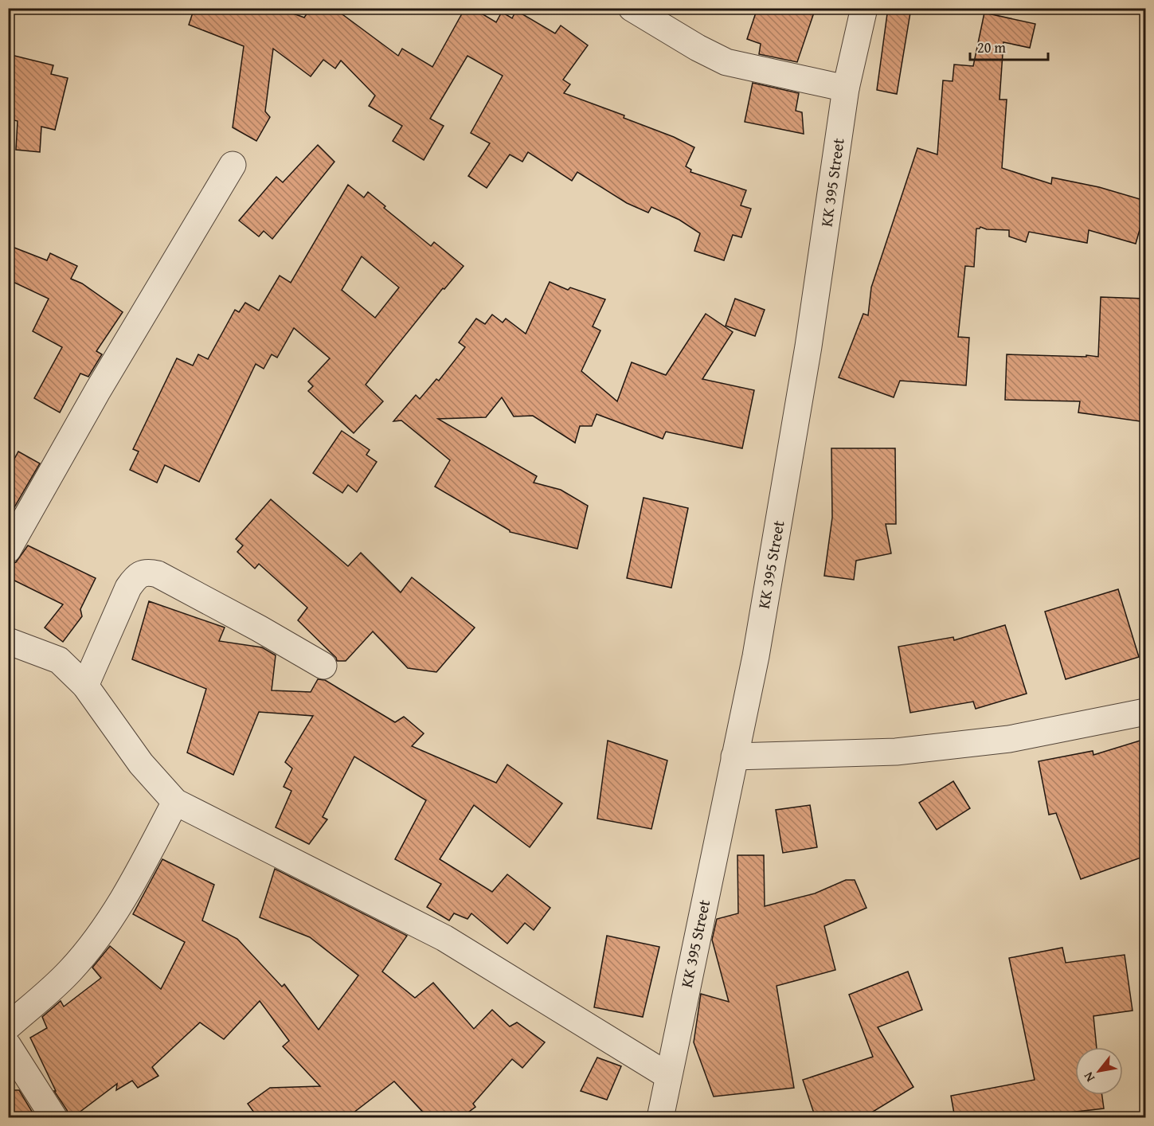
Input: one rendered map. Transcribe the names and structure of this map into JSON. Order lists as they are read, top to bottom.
{
  "streets": {
    "street": ["KK 395 Street"]
  },
  "scale_bar": "20 m",
  "north": "bottom left"
}
